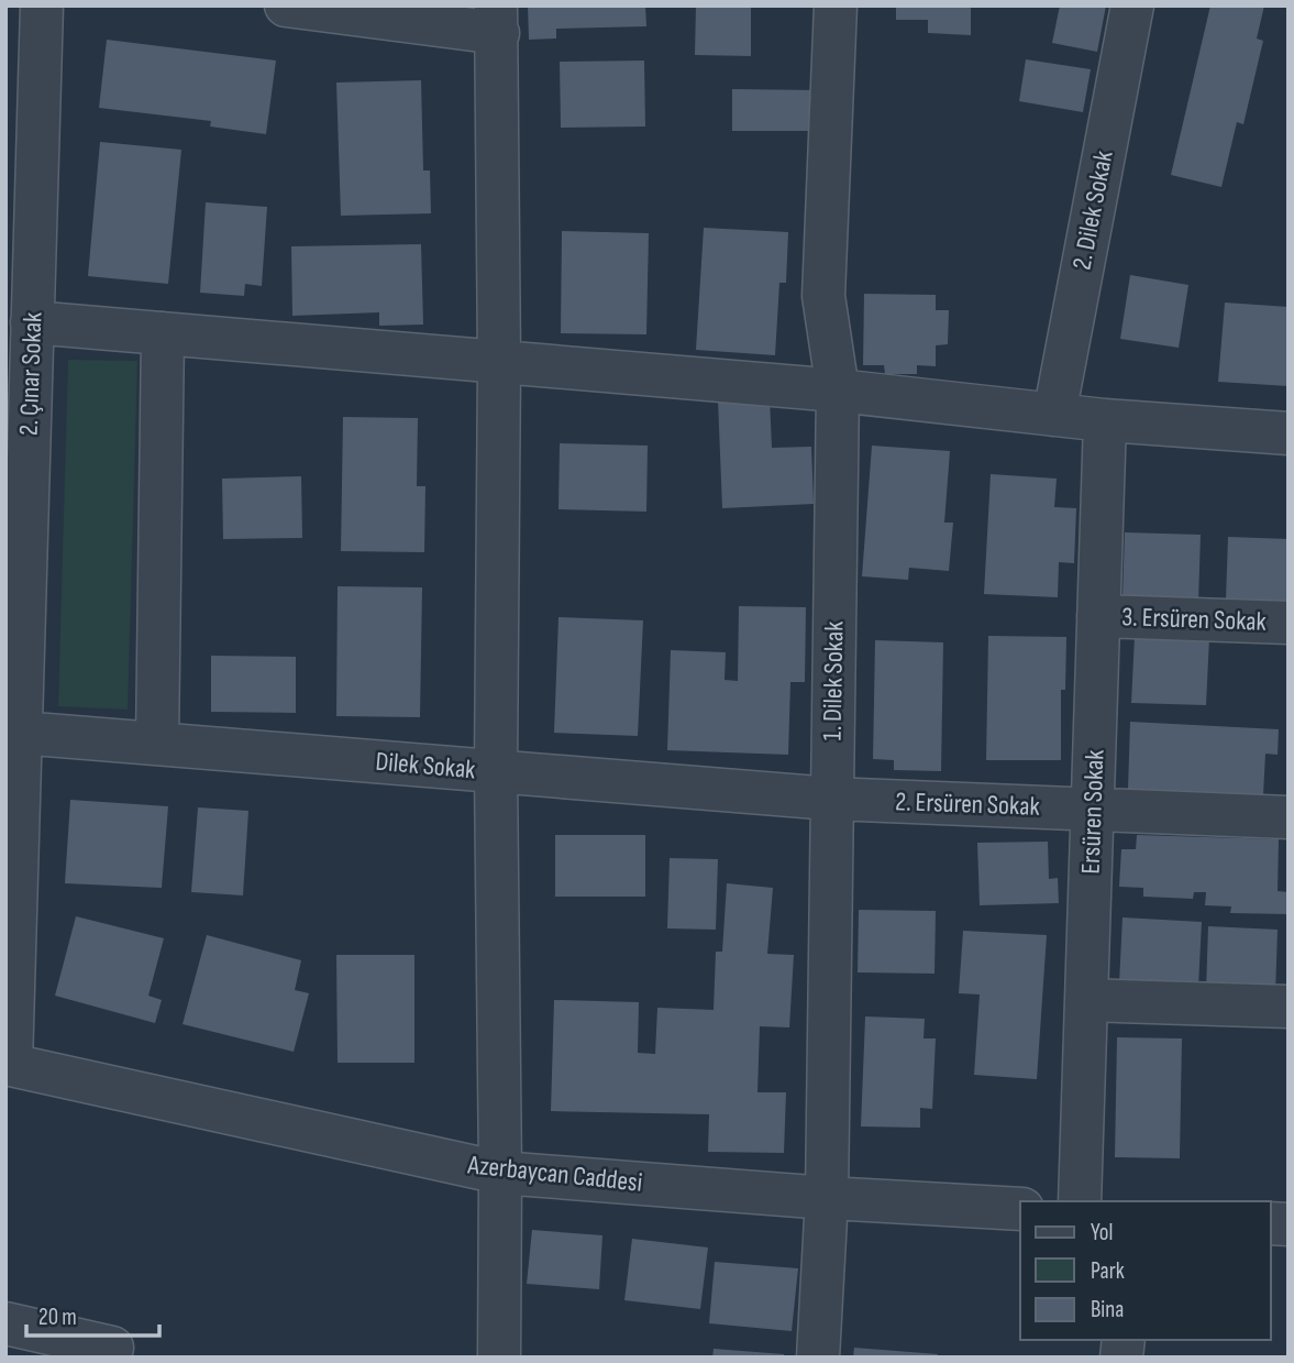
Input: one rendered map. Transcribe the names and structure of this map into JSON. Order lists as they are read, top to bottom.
{
  "streets": {
    "street": [
      "2. Dilek Sokak",
      "2. Çınar Sokak",
      "3. Ersüren Sokak",
      "1. Dilek Sokak",
      "Dilek Sokak",
      "2. Ersüren Sokak",
      "Ersüren Sokak",
      "Azerbaycan Caddesi"
    ]
  },
  "crossings": [
    ["2. Çınar Sokak", "Dilek Sokak"],
    ["2. Çınar Sokak", "Azerbaycan Caddesi"],
    ["3. Ersüren Sokak", "Ersüren Sokak"],
    ["1. Dilek Sokak", "Dilek Sokak"],
    ["1. Dilek Sokak", "2. Ersüren Sokak"],
    ["1. Dilek Sokak", "Azerbaycan Caddesi"],
    ["Dilek Sokak", "2. Ersüren Sokak"],
    ["2. Ersüren Sokak", "Ersüren Sokak"]
  ],
  "legend": ["Yol", "Park", "Bina"],
  "scale_bar": "20 m"
}
